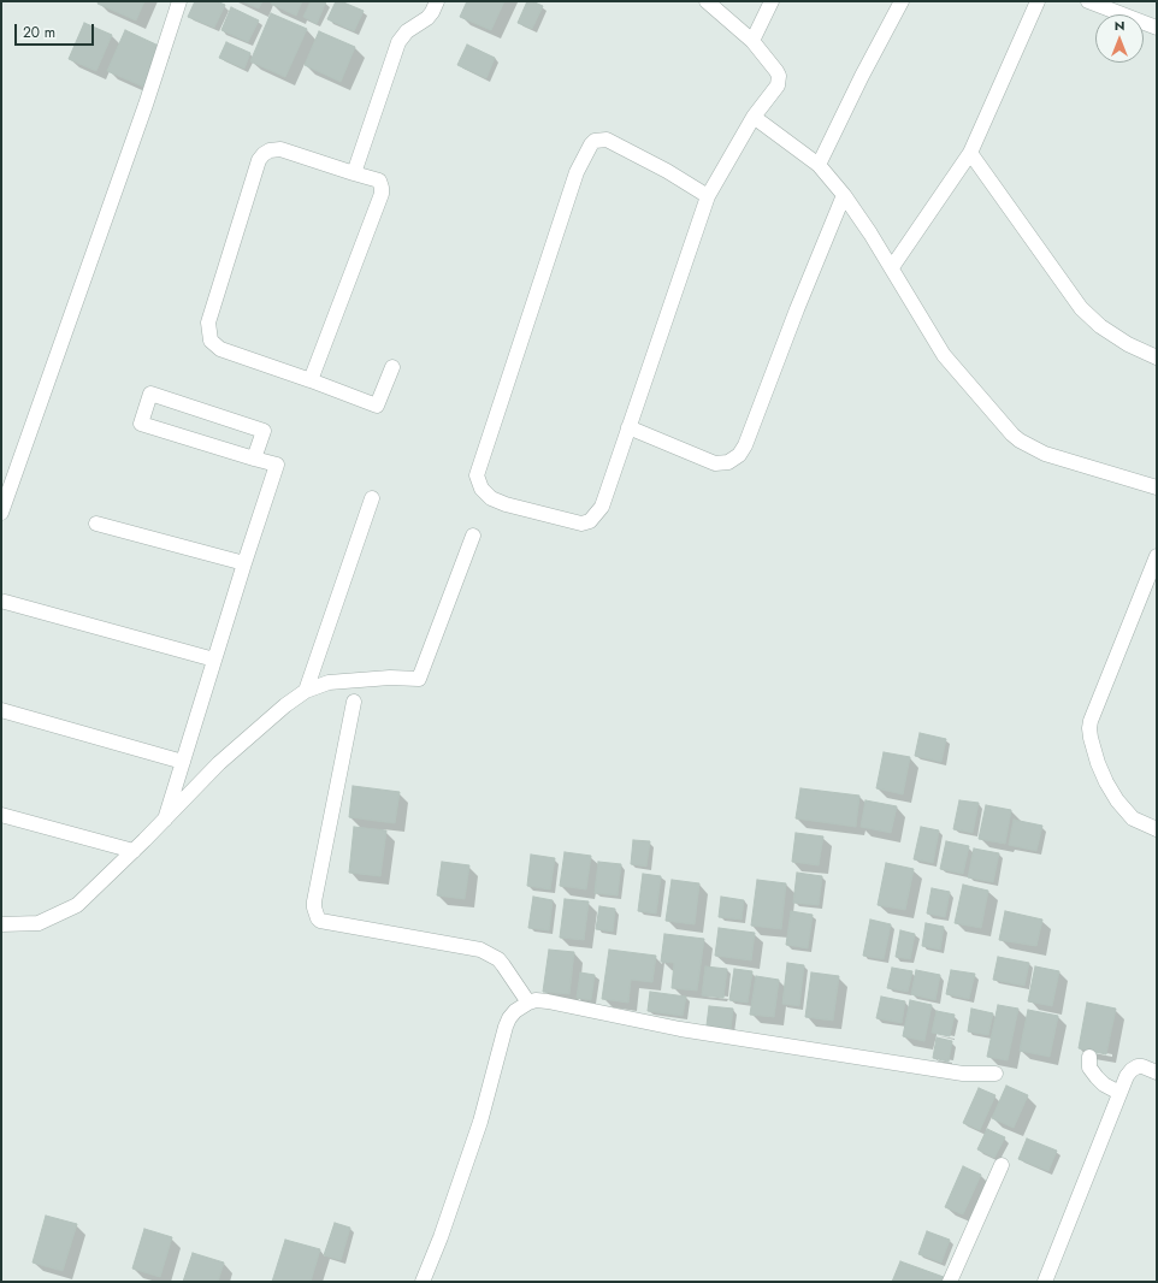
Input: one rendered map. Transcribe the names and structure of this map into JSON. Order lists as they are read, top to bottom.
{
  "scale_bar": "20 m",
  "north": "top"
}
